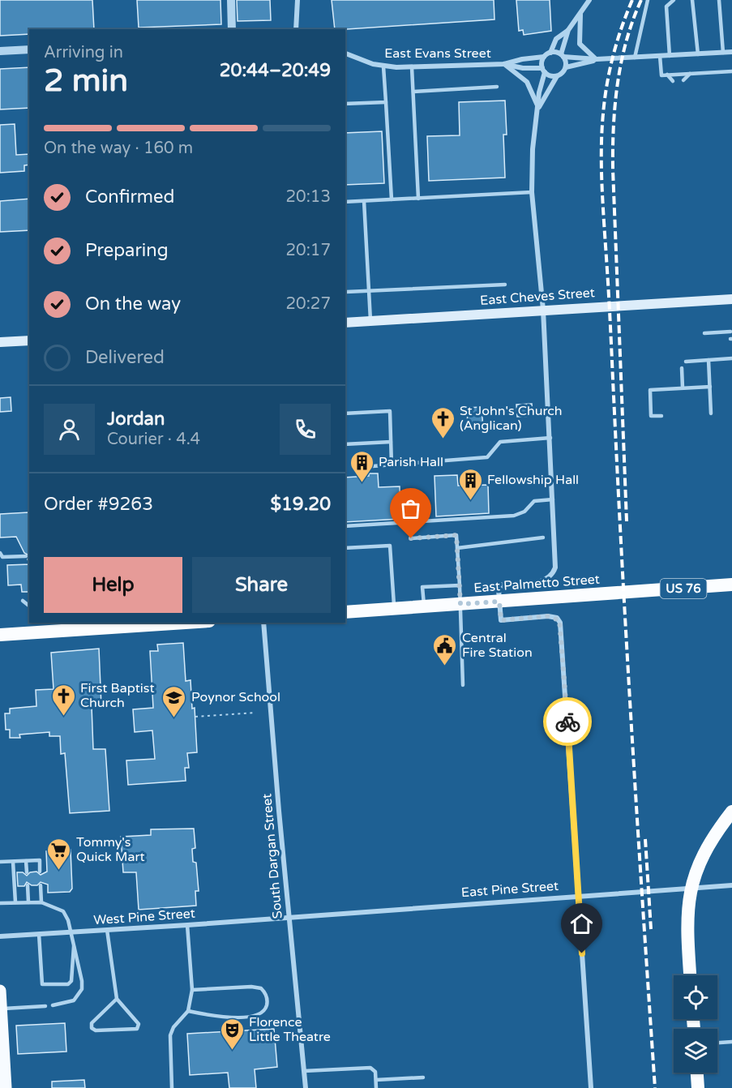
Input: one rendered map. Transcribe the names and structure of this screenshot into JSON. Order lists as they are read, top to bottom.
{
  "streets": {
    "highway": ["East Palmetto Street", "US 76"],
    "main road": ["East Cheves Street"],
    "street": [
      "East Evans Street",
      "South Dargan Street",
      "East Pine Street",
      "West Pine Street"
    ]
  },
  "crossings": [
    ["South Dargan Street", "East Pine Street"],
    ["South Dargan Street", "West Pine Street"],
    ["East Pine Street", "West Pine Street"]
  ],
  "places": {
    "church": ["St John's Church (Anglican)", "First Baptist Church"],
    "building": ["Parish Hall", "Fellowship Hall"],
    "public building": ["Central Fire Station"],
    "school or university": ["Poynor School"],
    "supermarket": ["Tommy's Quick Mart"],
    "theatre": ["Florence Little Theatre"]
  },
  "page": {
    "heading": ["2 min", "Arriving in", "20:44–20:49"],
    "panel": [
      "Jordan",
      "Courier · 4.4",
      "Order #9263",
      "$19.20"
    ],
    "bar": "On the way · 160 m",
    "list": [
      ["Confirmed", "20:13"],
      ["Preparing", "20:17"],
      ["On the way", "20:27"],
      "Delivered"
    ],
    "buttons": ["Help", "Share"]
  }
}
